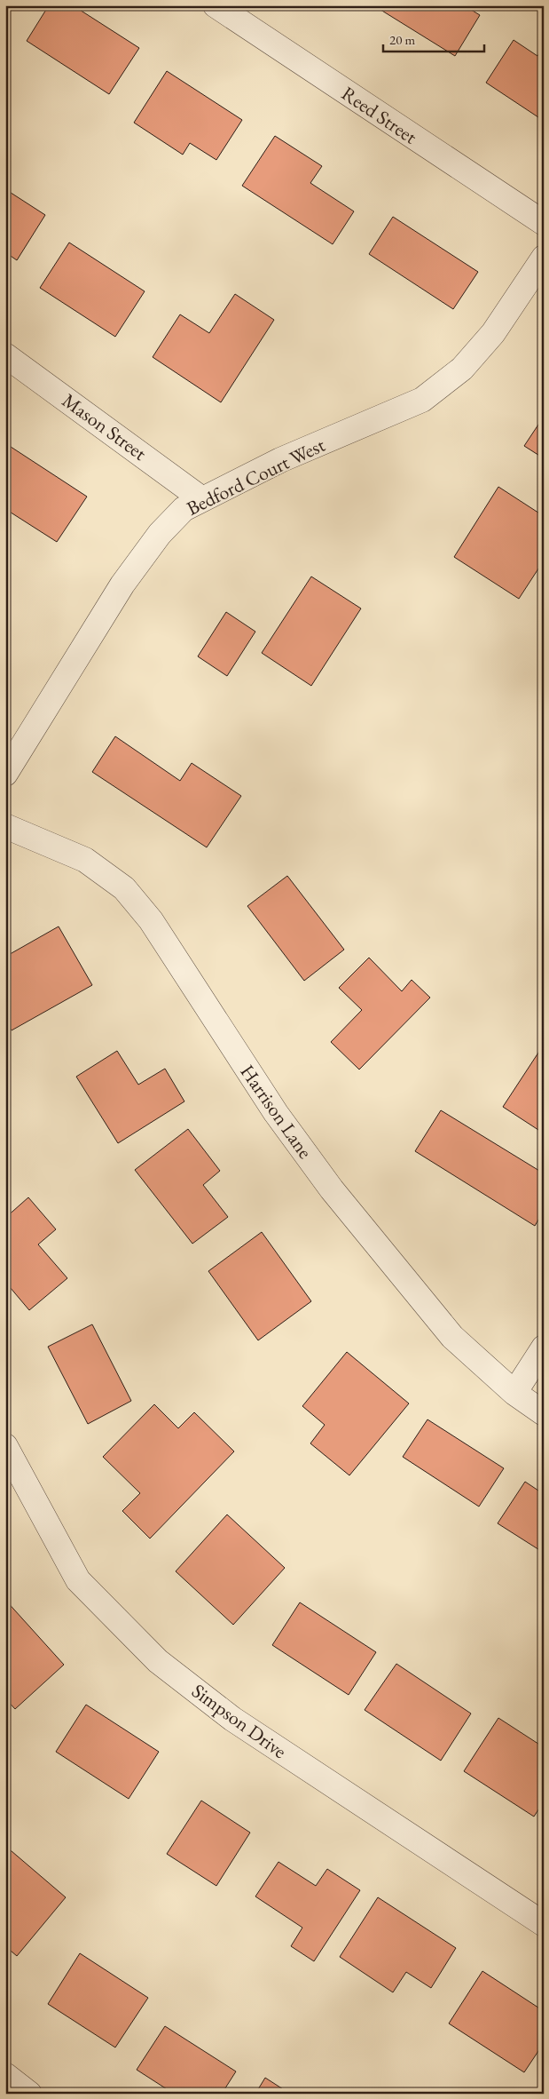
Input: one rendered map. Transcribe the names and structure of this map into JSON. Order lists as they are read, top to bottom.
{
  "streets": {
    "street": [
      "Reed Street",
      "Mason Street",
      "Bedford Court West",
      "Harrison Lane",
      "Simpson Drive"
    ]
  },
  "crossings": [
    ["Mason Street", "Bedford Court West"]
  ],
  "scale_bar": "20 m"
}
